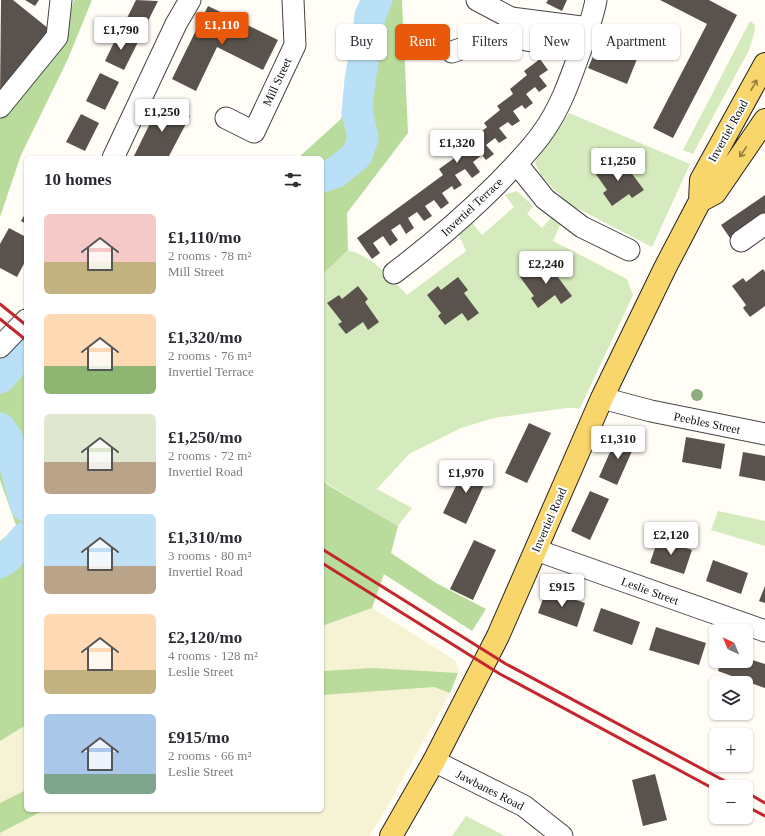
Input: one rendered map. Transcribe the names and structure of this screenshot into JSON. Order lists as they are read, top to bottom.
{
  "streets": {
    "main road": ["Invertiel Road"],
    "street": [
      "Mill Street",
      "Invertiel Terrace",
      "Peebles Street",
      "Leslie Street",
      "Jawbanes Road"
    ]
  },
  "crossings": [
    ["Invertiel Road", "Peebles Street"],
    ["Invertiel Road", "Leslie Street"],
    ["Invertiel Road", "Jawbanes Road"]
  ],
  "north": "top left",
  "page": {
    "price": [
      "£1,110",
      "£1,790",
      "£1,250",
      "£1,320",
      "£1,250",
      "£2,240",
      "£1,310",
      "£1,970",
      "£2,120",
      "£915"
    ],
    "chip": [
      "Buy",
      "Rent",
      "Filters",
      "New",
      "Apartment"
    ],
    "heading": "10 homes",
    "list": [
      {
        "name": "£1,110/mo",
        "note": "2 rooms · 78 m² · Mill Street"
      },
      {
        "name": "£1,320/mo",
        "note": "2 rooms · 76 m² · Invertiel Terrace"
      },
      {
        "name": "£1,250/mo",
        "note": "2 rooms · 72 m² · Invertiel Road"
      },
      {
        "name": "£1,310/mo",
        "note": "3 rooms · 80 m² · Invertiel Road"
      },
      {
        "name": "£2,120/mo",
        "note": "4 rooms · 128 m² · Leslie Street"
      },
      {
        "name": "£915/mo",
        "note": "2 rooms · 66 m² · Leslie Street"
      }
    ],
    "map_buttons": ["+", "−"]
  }
}
